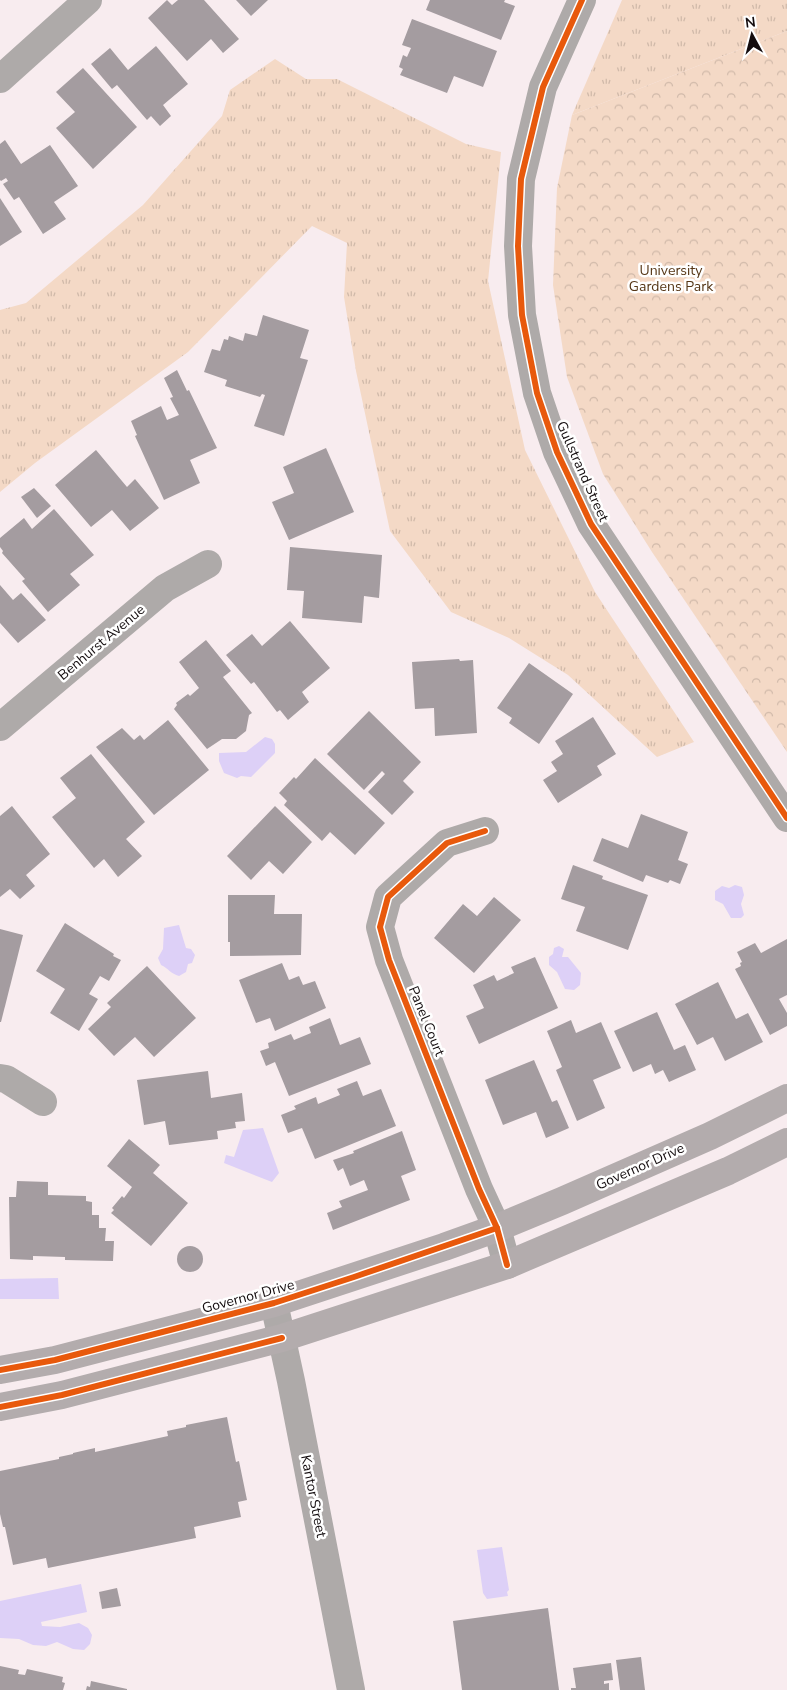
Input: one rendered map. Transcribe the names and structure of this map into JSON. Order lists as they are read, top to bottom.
{
  "streets": {
    "main road": ["Governor Drive"],
    "street": [
      "Gullstrand Street",
      "Benhurst Avenue",
      "Panel Court",
      "Kantor Street"
    ]
  },
  "crossings": [
    ["Panel Court", "Governor Drive"],
    ["Governor Drive", "Kantor Street"]
  ],
  "parks": ["University Gardens Park"],
  "north": "top"
}
